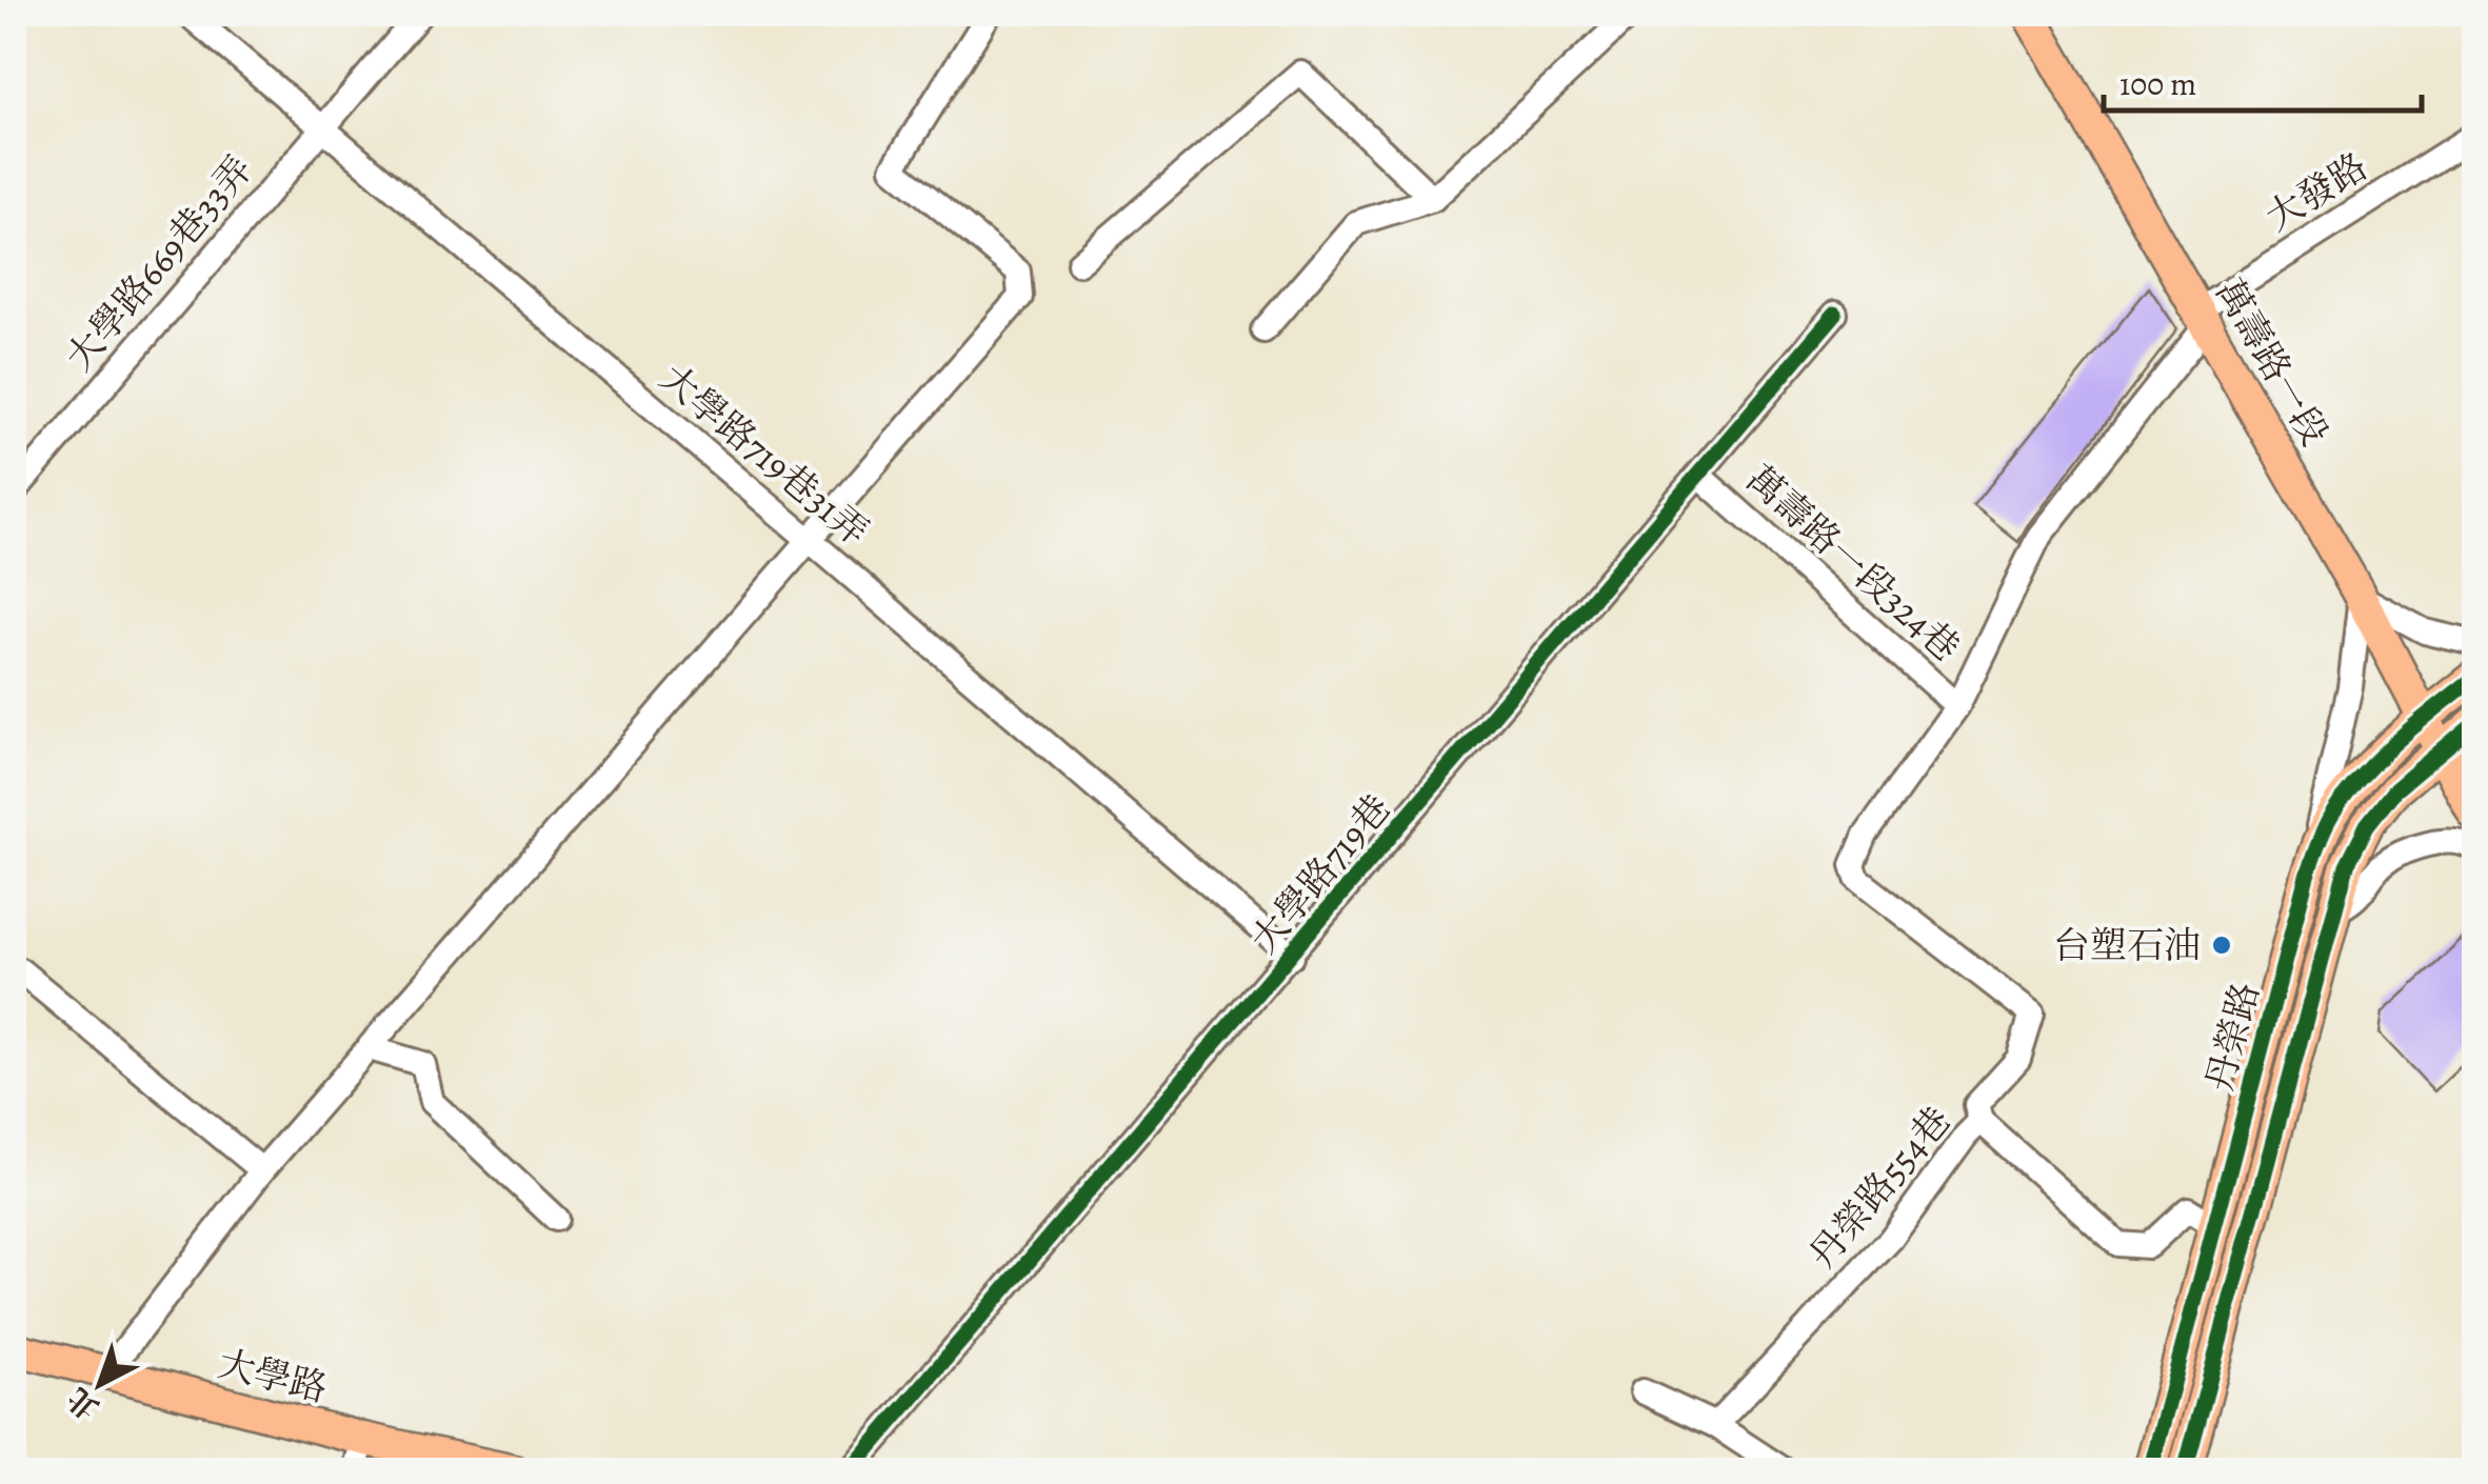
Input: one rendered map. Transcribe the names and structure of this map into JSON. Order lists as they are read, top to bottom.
{
  "streets": {
    "main road": ["萬壽路一段", "丹榮路", "大學路"],
    "street": [
      "大發路",
      "大學路669巷33弄",
      "大學路719巷31弄",
      "萬壽路一段324巷",
      "大學路719巷",
      "丹榮路554巷"
    ]
  },
  "crossings": [
    ["大發路", "萬壽路一段"],
    ["大發路", "萬壽路一段324巷"],
    ["大學路669巷33弄", "大學路719巷31弄"],
    ["萬壽路一段", "萬壽路一段324巷"],
    ["萬壽路一段", "丹榮路"],
    ["大學路719巷31弄", "大學路719巷"],
    ["萬壽路一段324巷", "大學路719巷"],
    ["萬壽路一段324巷", "丹榮路554巷"],
    ["丹榮路", "丹榮路554巷"]
  ],
  "places": ["台塑石油"],
  "scale_bar": "100 m",
  "north": "bottom left"
}
